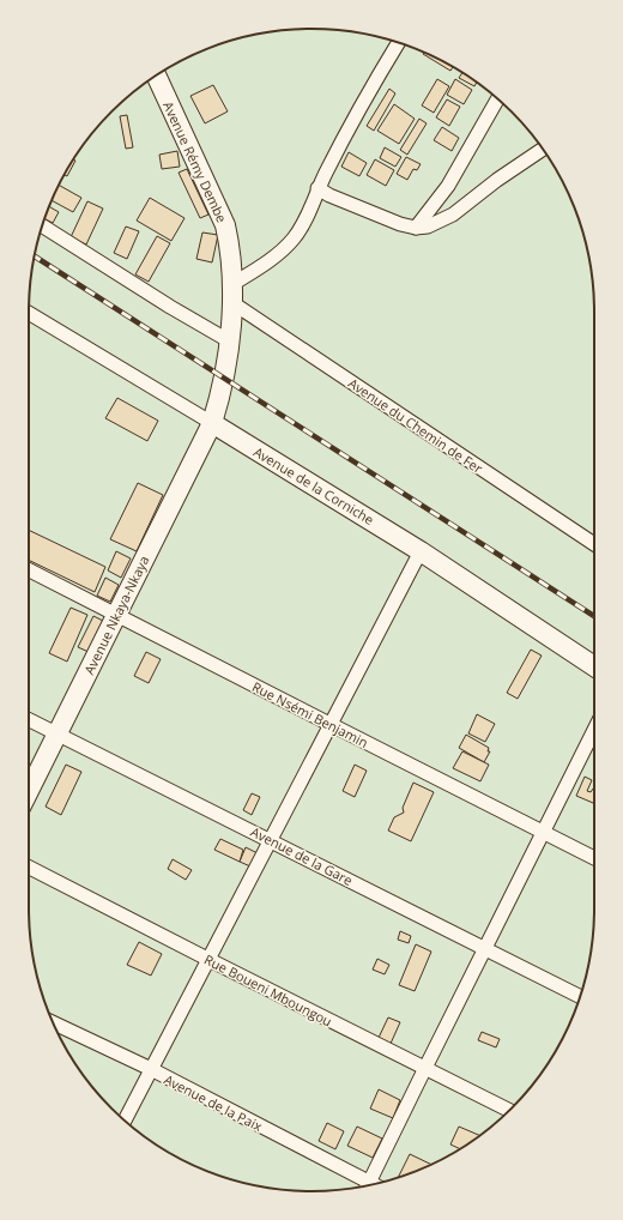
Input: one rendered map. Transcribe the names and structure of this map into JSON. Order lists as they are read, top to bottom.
{
  "streets": {
    "street": [
      "Avenue Rémy Dembe",
      "Avenue du Chemin de Fer",
      "Avenue de la Corniche",
      "Avenue Nkaya-Nkaya",
      "Rue Nsémi Benjamin",
      "Avenue de la Gare",
      "Rue Boueni Mboungou",
      "Avenue de la Paix"
    ]
  },
  "crossings": [
    ["Avenue Rémy Dembe", "Avenue du Chemin de Fer"],
    ["Avenue Rémy Dembe", "Avenue de la Corniche"],
    ["Avenue Rémy Dembe", "Avenue Nkaya-Nkaya"],
    ["Avenue de la Corniche", "Avenue Nkaya-Nkaya"],
    ["Avenue Nkaya-Nkaya", "Rue Nsémi Benjamin"],
    ["Avenue Nkaya-Nkaya", "Avenue de la Gare"]
  ]
}
